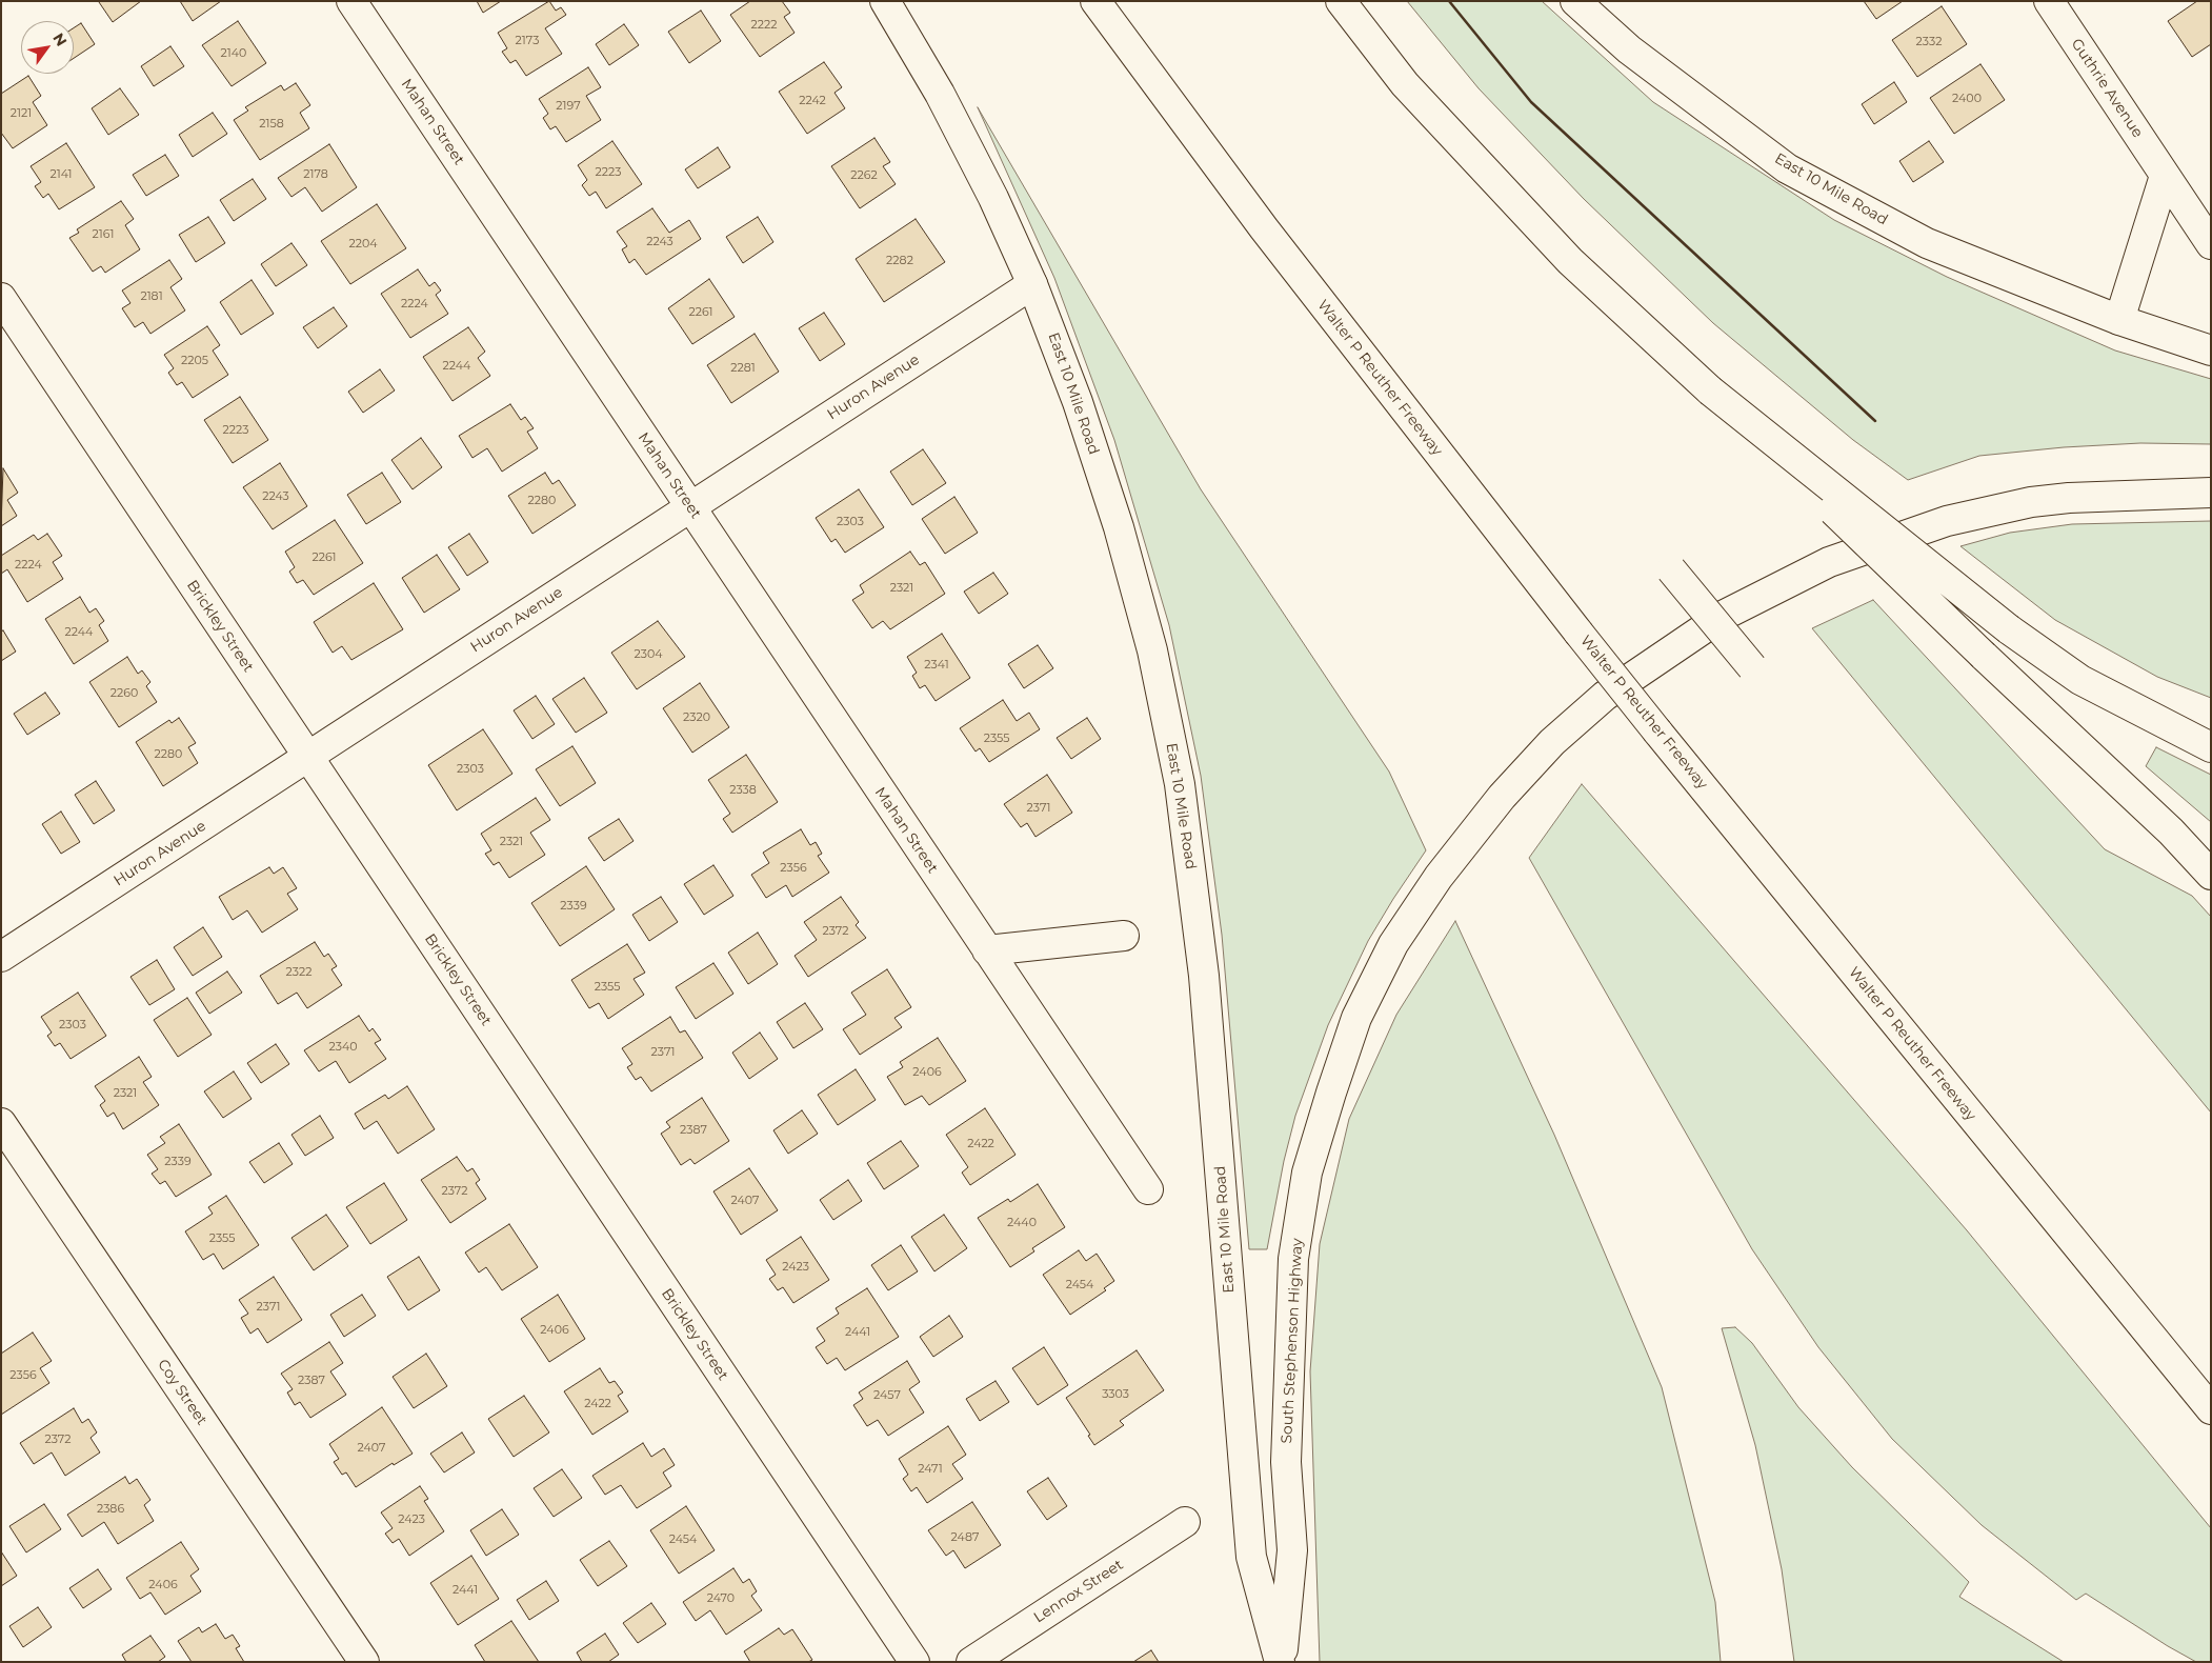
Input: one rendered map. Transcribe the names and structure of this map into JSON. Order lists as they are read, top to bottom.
{
  "streets": {
    "main road": [
      "Guthrie Avenue",
      "Mahan Street",
      "East 10 Mile Road",
      "Walter P Reuther Freeway",
      "Huron Avenue",
      "Brickley Street",
      "South Stephenson Highway",
      "Coy Street",
      "Lennox Street"
    ]
  },
  "crossings": [
    ["Mahan Street", "Huron Avenue"],
    ["East 10 Mile Road", "Huron Avenue"],
    ["East 10 Mile Road", "South Stephenson Highway"],
    ["Huron Avenue", "Brickley Street"]
  ],
  "house_numbers": [
    "2222",
    "2173",
    "2332",
    "2140",
    "2400",
    "2242",
    "2197",
    "2121",
    "2158",
    "2223",
    "2141",
    "2178",
    "2262",
    "2161",
    "2243",
    "2204",
    "2282",
    "2181",
    "2224",
    "2261",
    "2205",
    "2244",
    "2281",
    "2223",
    "2243",
    "2280",
    "2303",
    "2261",
    "2224",
    "2321",
    "2244",
    "2304",
    "2341",
    "2260",
    "2320",
    "2355",
    "2280",
    "2303",
    "2338",
    "2371",
    "2321",
    "2356",
    "2339",
    "2372",
    "2322",
    "2355",
    "2303",
    "2340",
    "2371",
    "2406",
    "2321",
    "2387",
    "2422",
    "2339",
    "2372",
    "2407",
    "2440",
    "2355",
    "2423",
    "2454",
    "2371",
    "2406",
    "2441",
    "2356",
    "2387",
    "3303",
    "2457",
    "2422",
    "2372",
    "2407",
    "2471",
    "2386",
    "2423",
    "2487",
    "2454",
    "2406",
    "2441",
    "2470"
  ],
  "north": "top right"
}
